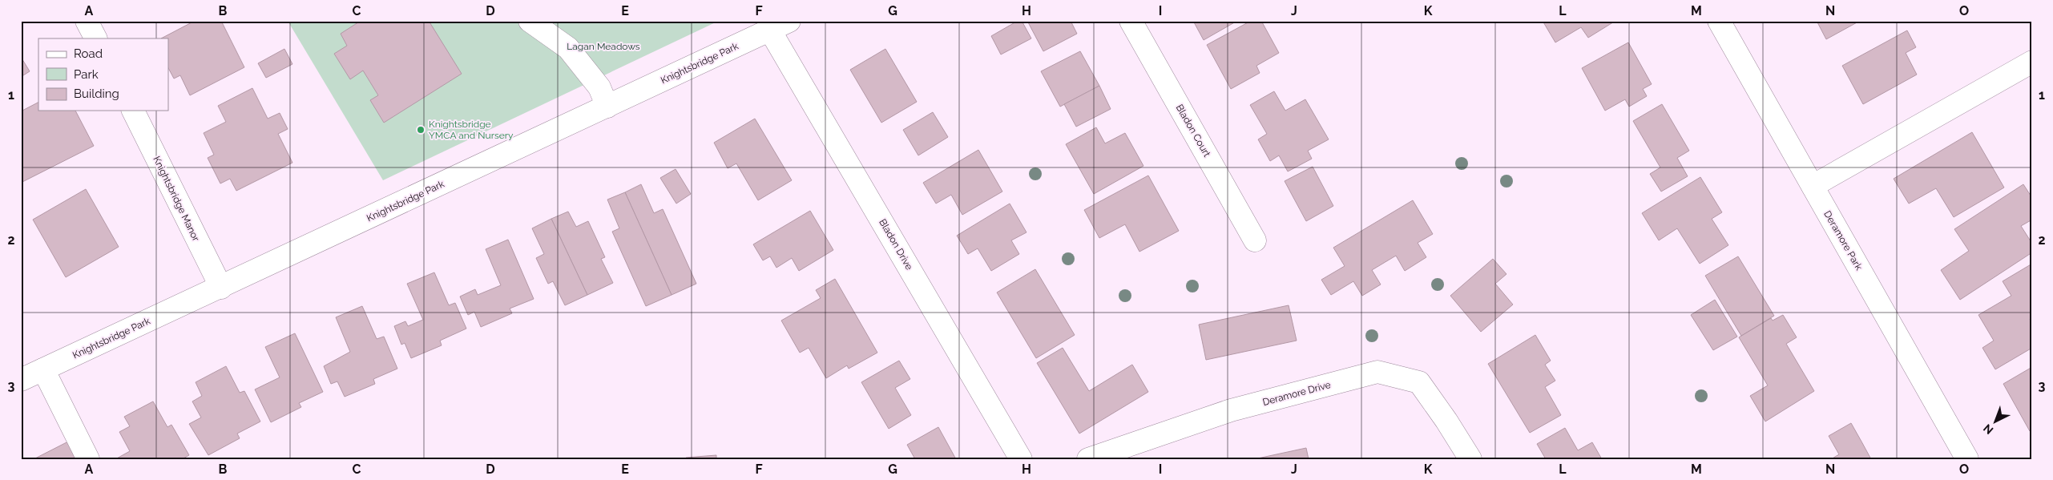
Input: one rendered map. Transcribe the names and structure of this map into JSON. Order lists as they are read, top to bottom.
{
  "streets": {
    "street": [
      "Knightsbridge Park",
      "Bladon Court",
      "Knightsbridge Manor",
      "Deramore Park",
      "Bladon Drive",
      "Deramore Drive"
    ]
  },
  "crossings": [
    ["Knightsbridge Park", "Knightsbridge Manor"],
    ["Knightsbridge Park", "Bladon Drive"]
  ],
  "parks": ["Lagan Meadows"],
  "places": ["Knightsbridge YMCA and Nursery"],
  "legend": ["Road", "Park", "Building"],
  "north": "bottom left",
  "grid": {
    "columns": [
      "A",
      "B",
      "C",
      "D",
      "E",
      "F",
      "G",
      "H",
      "I",
      "J",
      "K",
      "L",
      "M",
      "N",
      "O"
    ],
    "rows": ["1", "2", "3"]
  }
}
